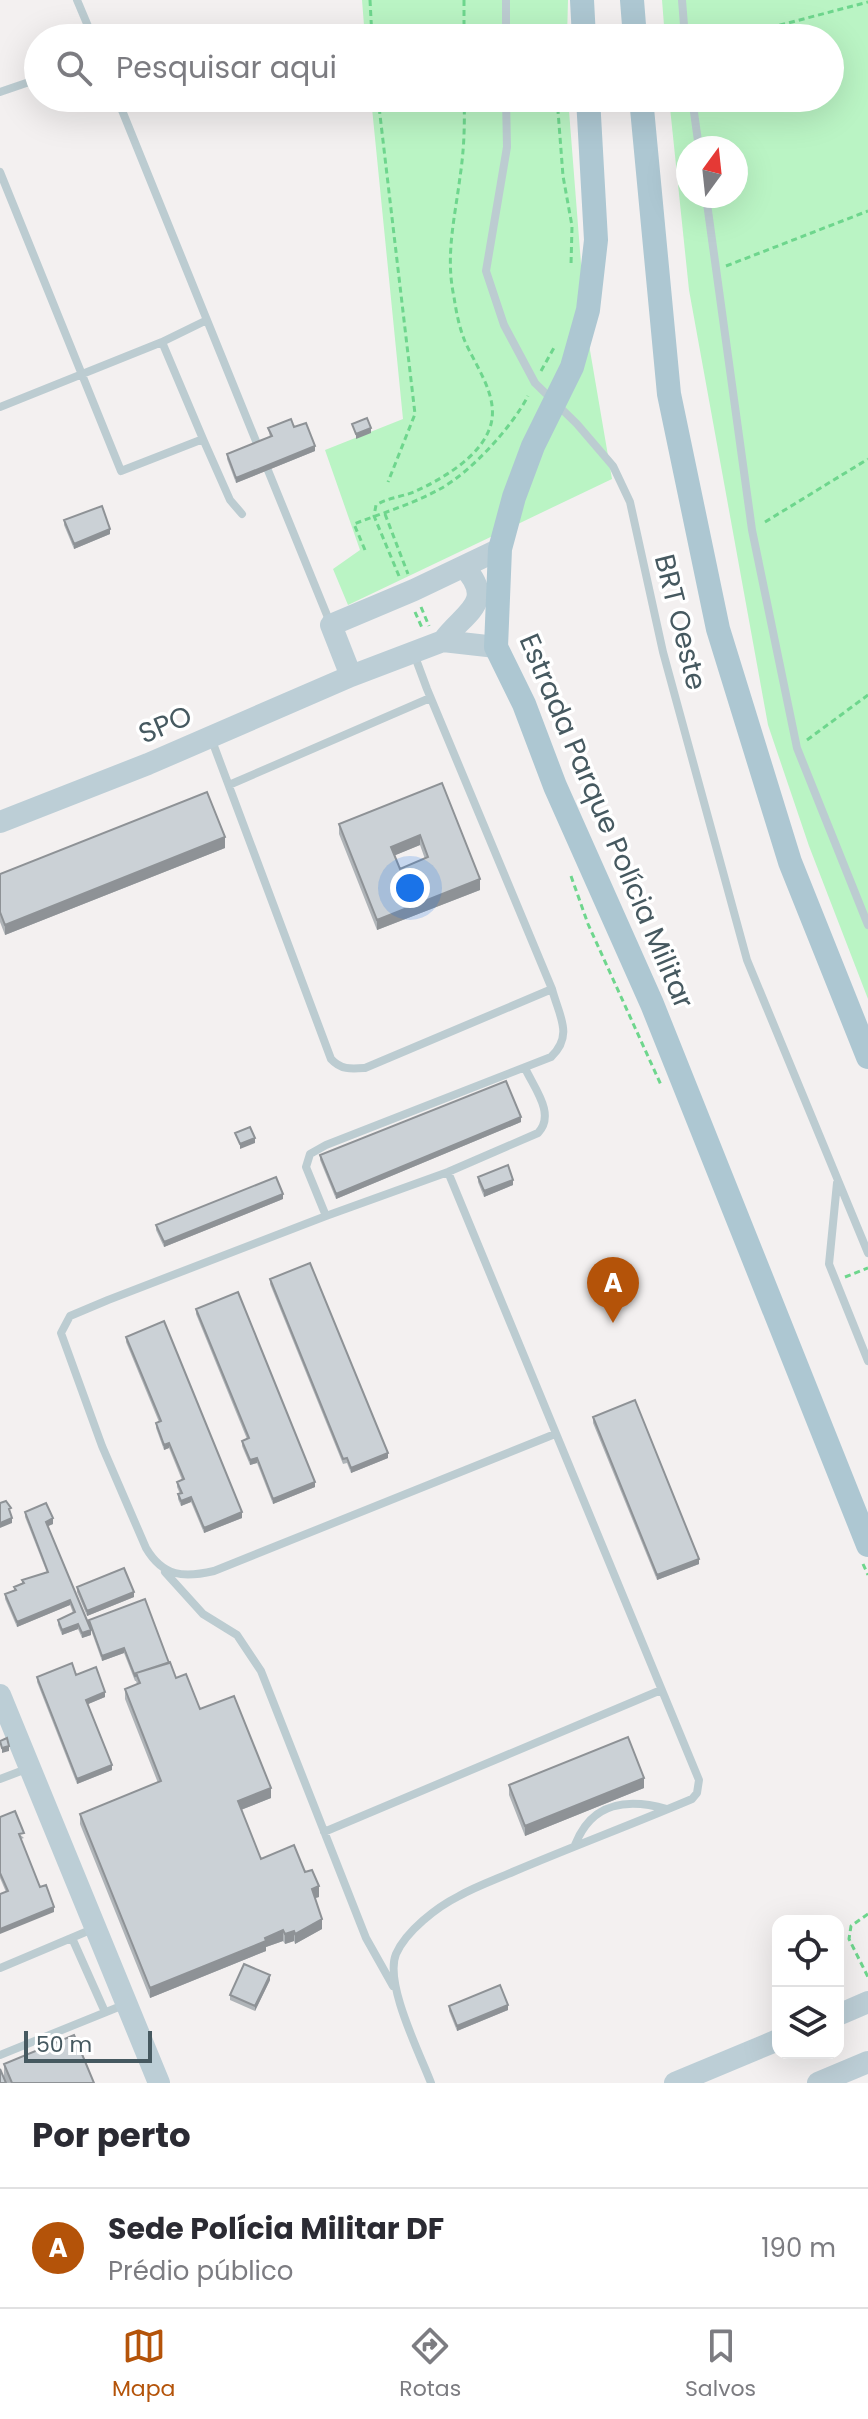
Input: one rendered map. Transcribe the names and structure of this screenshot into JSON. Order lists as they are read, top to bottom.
{
  "streets": {
    "main road": ["Estrada Parque Polícia Militar"],
    "street": ["SPO"],
    "lane": ["BRT Oeste"]
  },
  "crossings": [
    ["BRT Oeste", "Estrada Parque Polícia Militar"],
    ["SPO", "Estrada Parque Polícia Militar"]
  ],
  "scale_bar": "50 m",
  "north": "top",
  "page": {
    "search": "Pesquisar aqui",
    "pins": "A",
    "scale": "50 m",
    "heading": "Por perto",
    "list": [
      {
        "mark": "A",
        "name": "Sede Polícia Militar DF",
        "note": "Prédio público",
        "value": "190 m"
      }
    ],
    "nav": ["Mapa", "Rotas", "Salvos"]
  }
}
